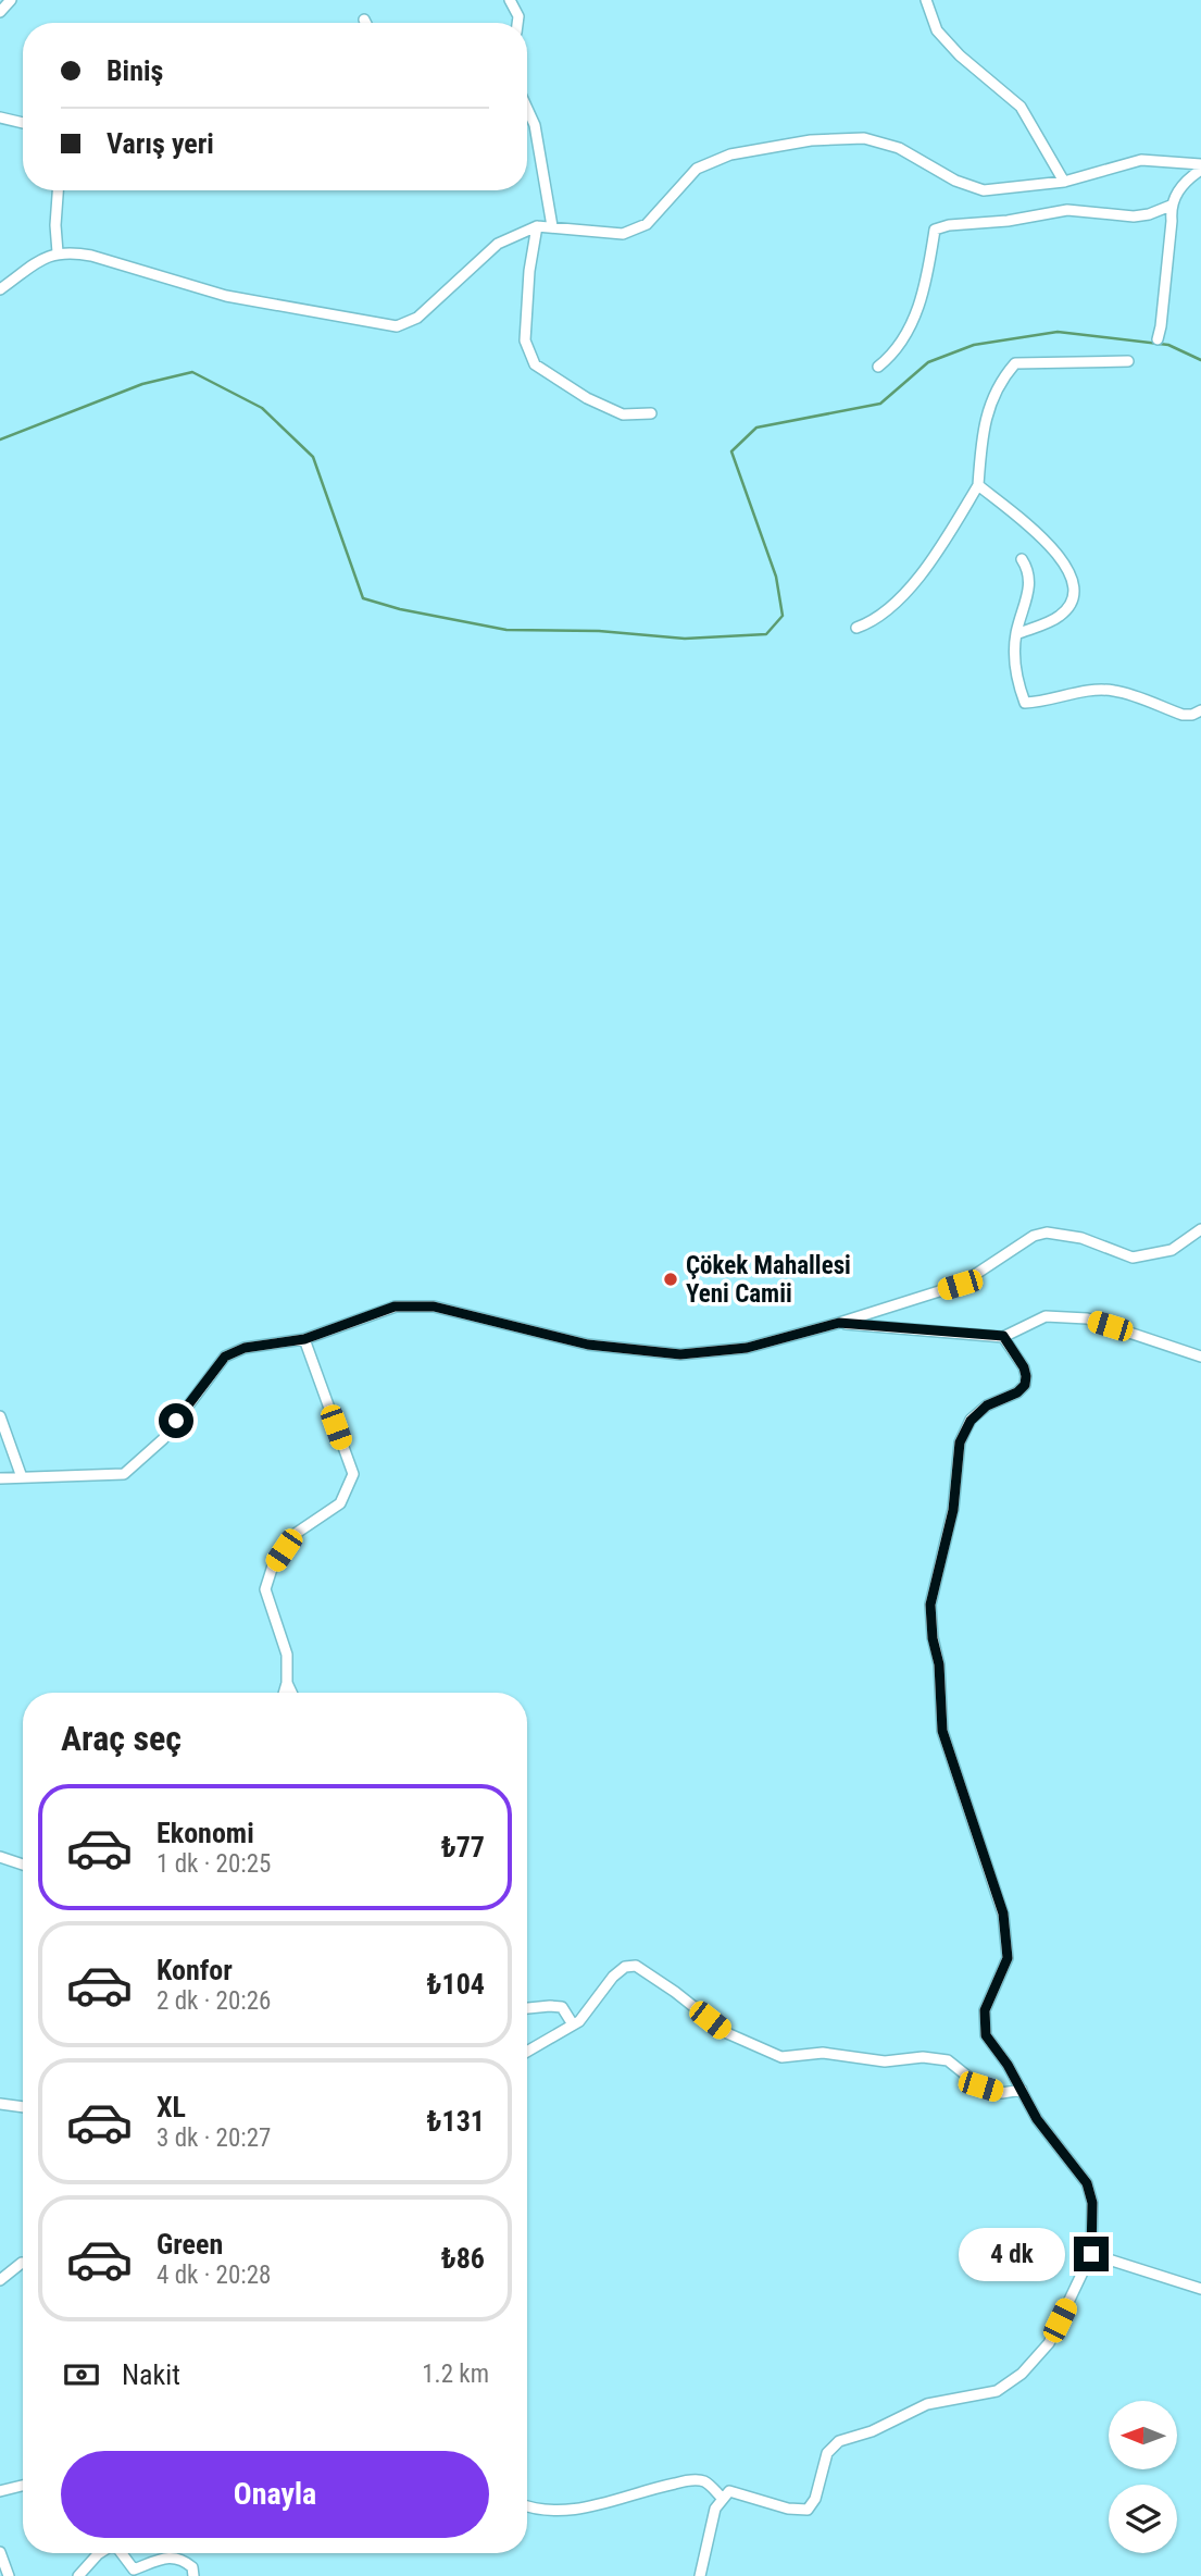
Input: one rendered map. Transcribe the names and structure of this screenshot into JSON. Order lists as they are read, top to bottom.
{
  "places": ["Çökek Mahallesi Yeni Camii"],
  "north": "left",
  "page": {
    "banner": ["Biniş", "Varış yeri"],
    "heading": "Araç seç",
    "list": [
      {
        "name": "Ekonomi",
        "note": "1 dk · 20:25",
        "value": "₺77"
      },
      {
        "name": "Konfor",
        "note": "2 dk · 20:26",
        "value": "₺104"
      },
      {
        "name": "XL",
        "note": "3 dk · 20:27",
        "value": "₺131"
      },
      {
        "name": "Green",
        "note": "4 dk · 20:28",
        "value": "₺86"
      }
    ],
    "bubble": "4 dk",
    "pay": ["Nakit", "1.2 km"],
    "buttons": "Onayla"
  }
}
